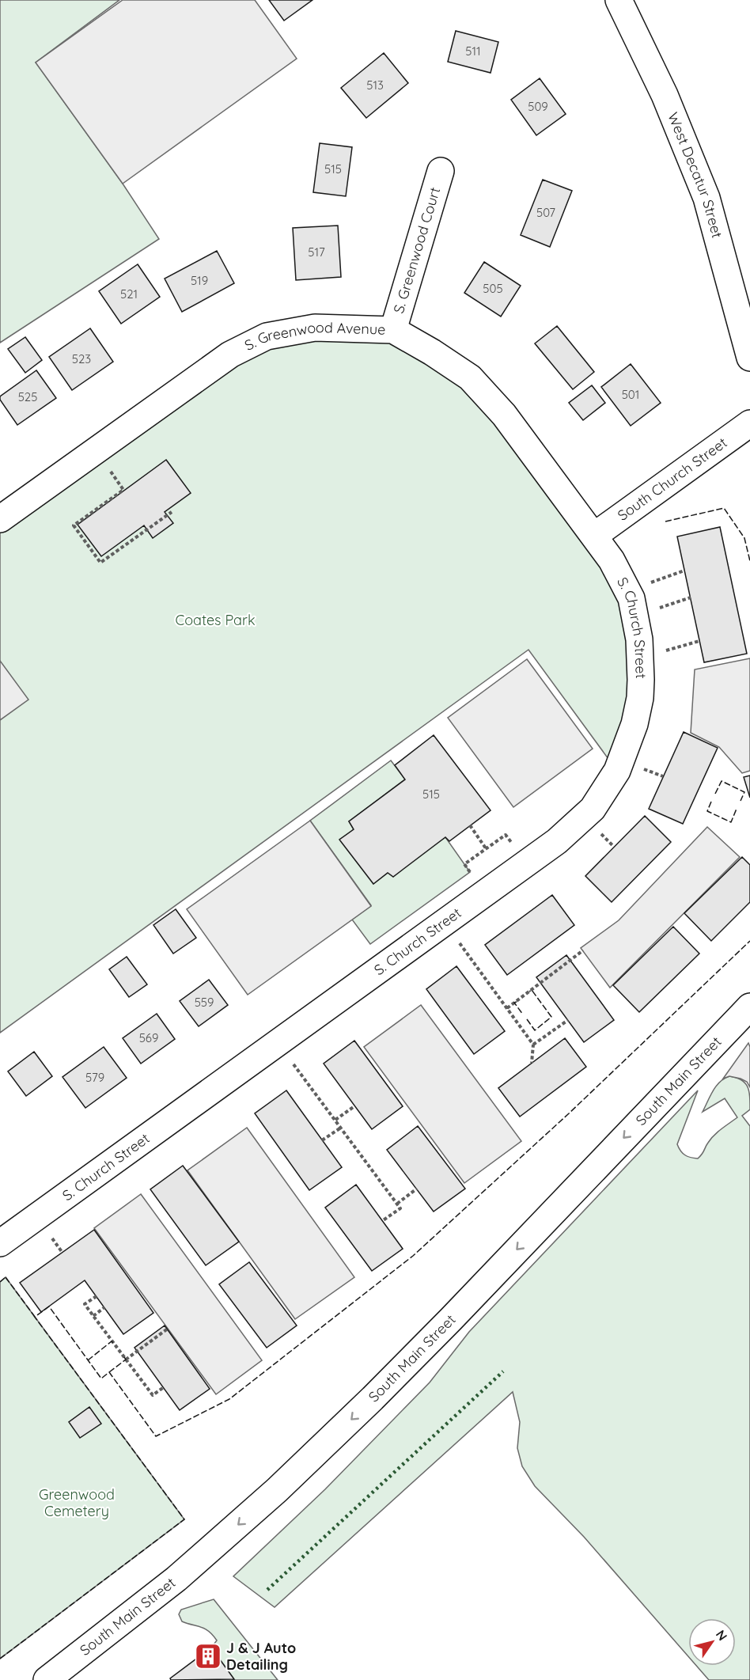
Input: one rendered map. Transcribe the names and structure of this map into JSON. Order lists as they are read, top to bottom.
{
  "streets": {
    "street": [
      "West Decatur Street",
      "S. Greenwood Court",
      "S. Greenwood Avenue",
      "South Church Street",
      "S. Church Street",
      "South Main Street"
    ]
  },
  "crossings": [
    ["S. Greenwood Court", "S. Greenwood Avenue"],
    ["S. Greenwood Avenue", "South Church Street"],
    ["S. Greenwood Avenue", "S. Church Street"],
    ["South Church Street", "S. Church Street"]
  ],
  "one_way": ["South Main Street"],
  "parks": ["Coates Park", "Greenwood Cemetery"],
  "places": {
    "building": ["J & J Auto Detailing"]
  },
  "house_numbers": [
    "511",
    "513",
    "509",
    "515",
    "507",
    "517",
    "519",
    "505",
    "521",
    "523",
    "501",
    "525",
    "515",
    "559",
    "569",
    "579"
  ],
  "north": "top right"
}
